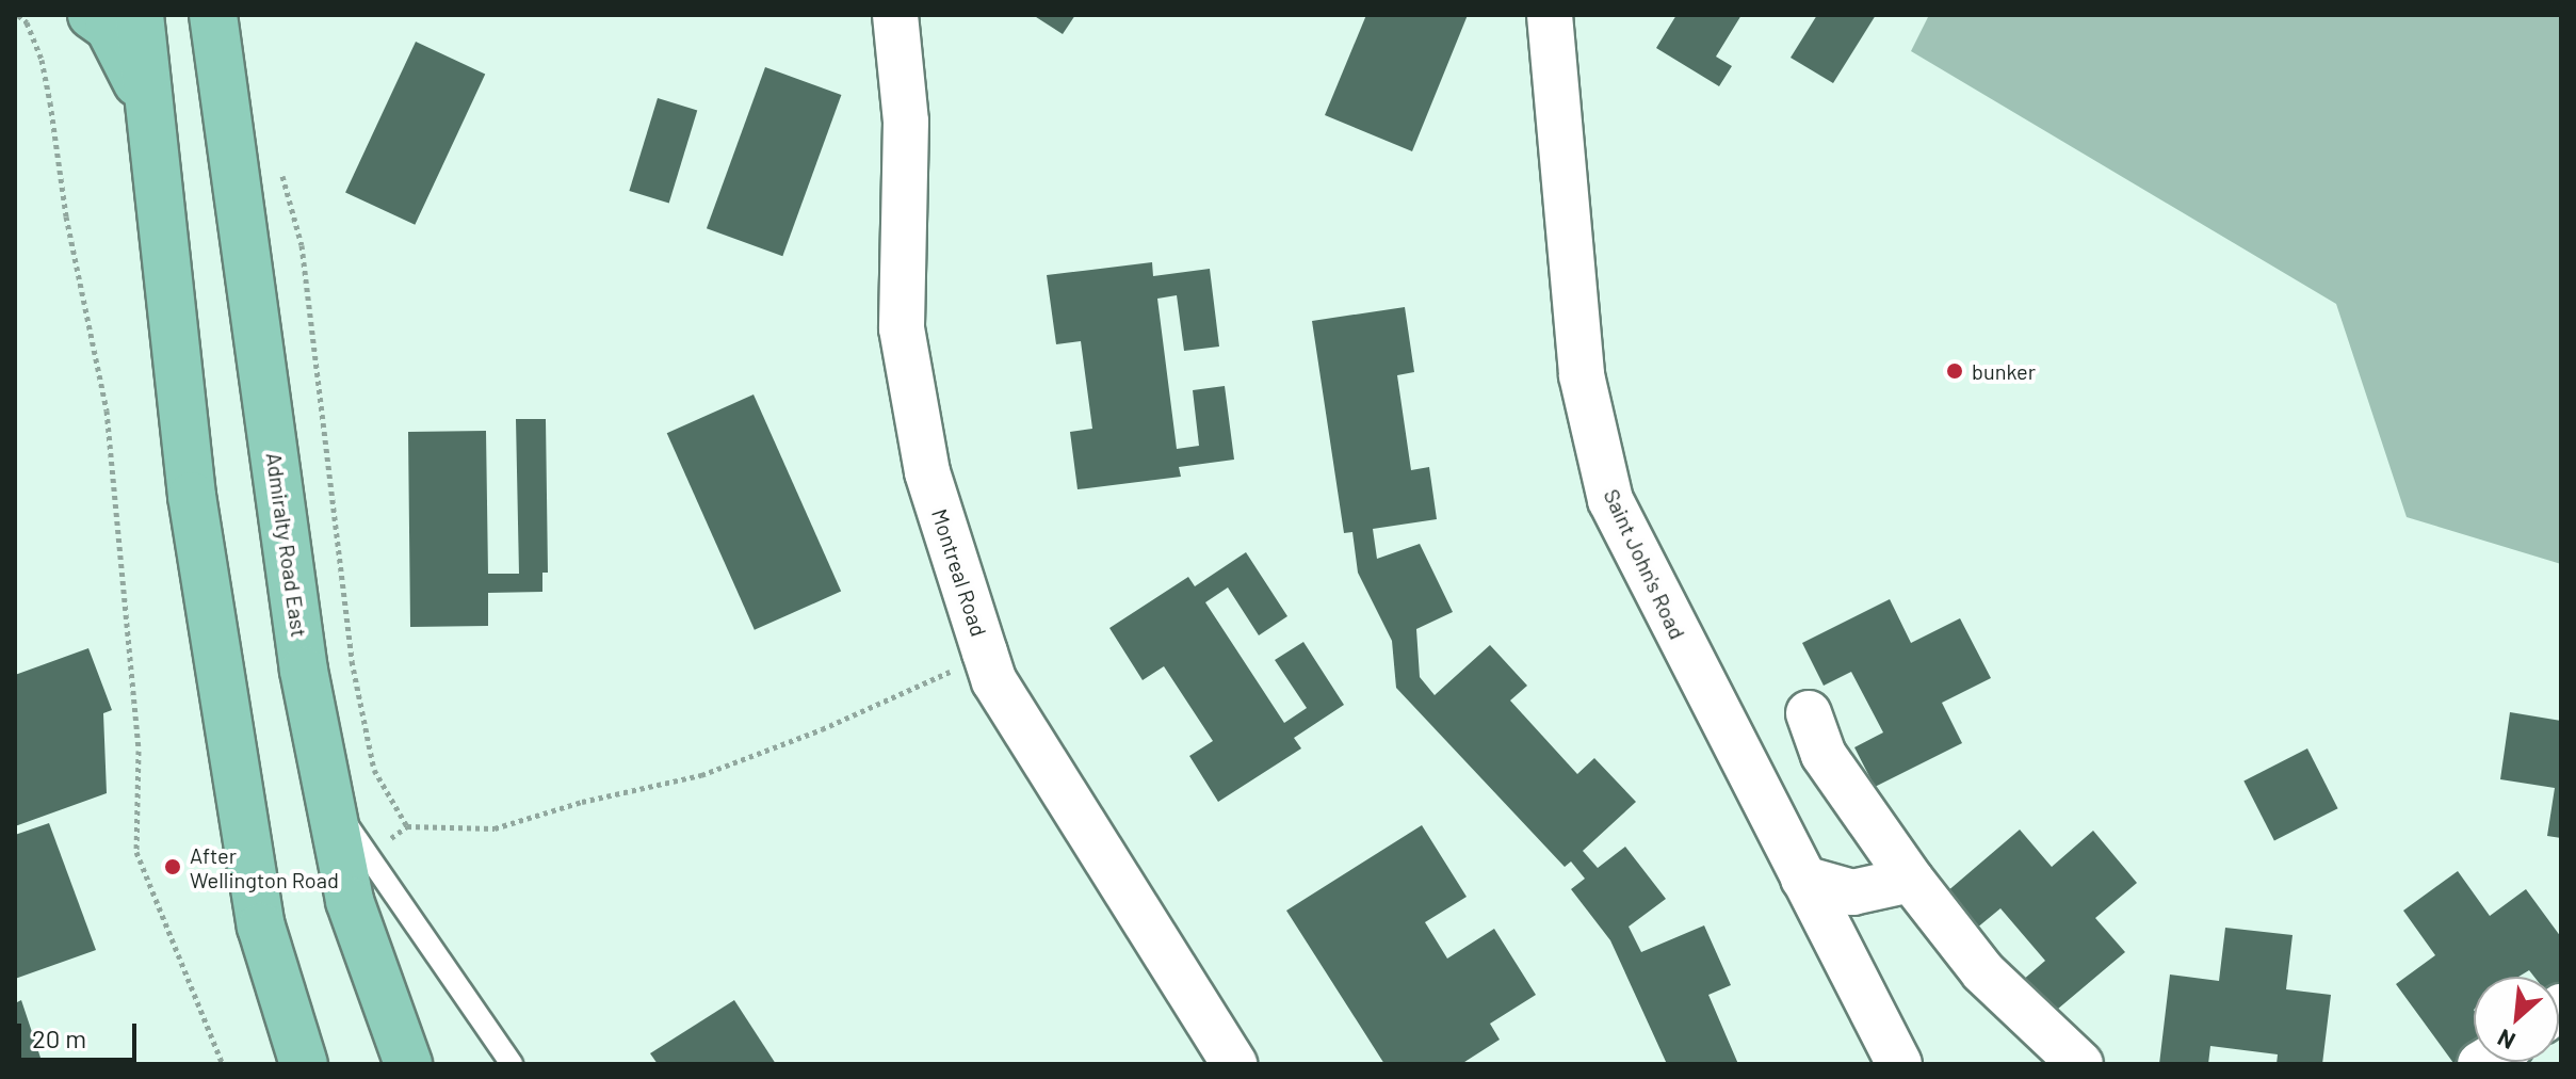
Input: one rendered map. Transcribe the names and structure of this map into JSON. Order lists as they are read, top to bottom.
{
  "streets": {
    "main road": ["Admiralty Road East"],
    "street": ["Saint John's Road", "Montreal Road"]
  },
  "places": ["bunker", "After Wellington Road"],
  "scale_bar": "20 m",
  "north": "bottom left"
}
